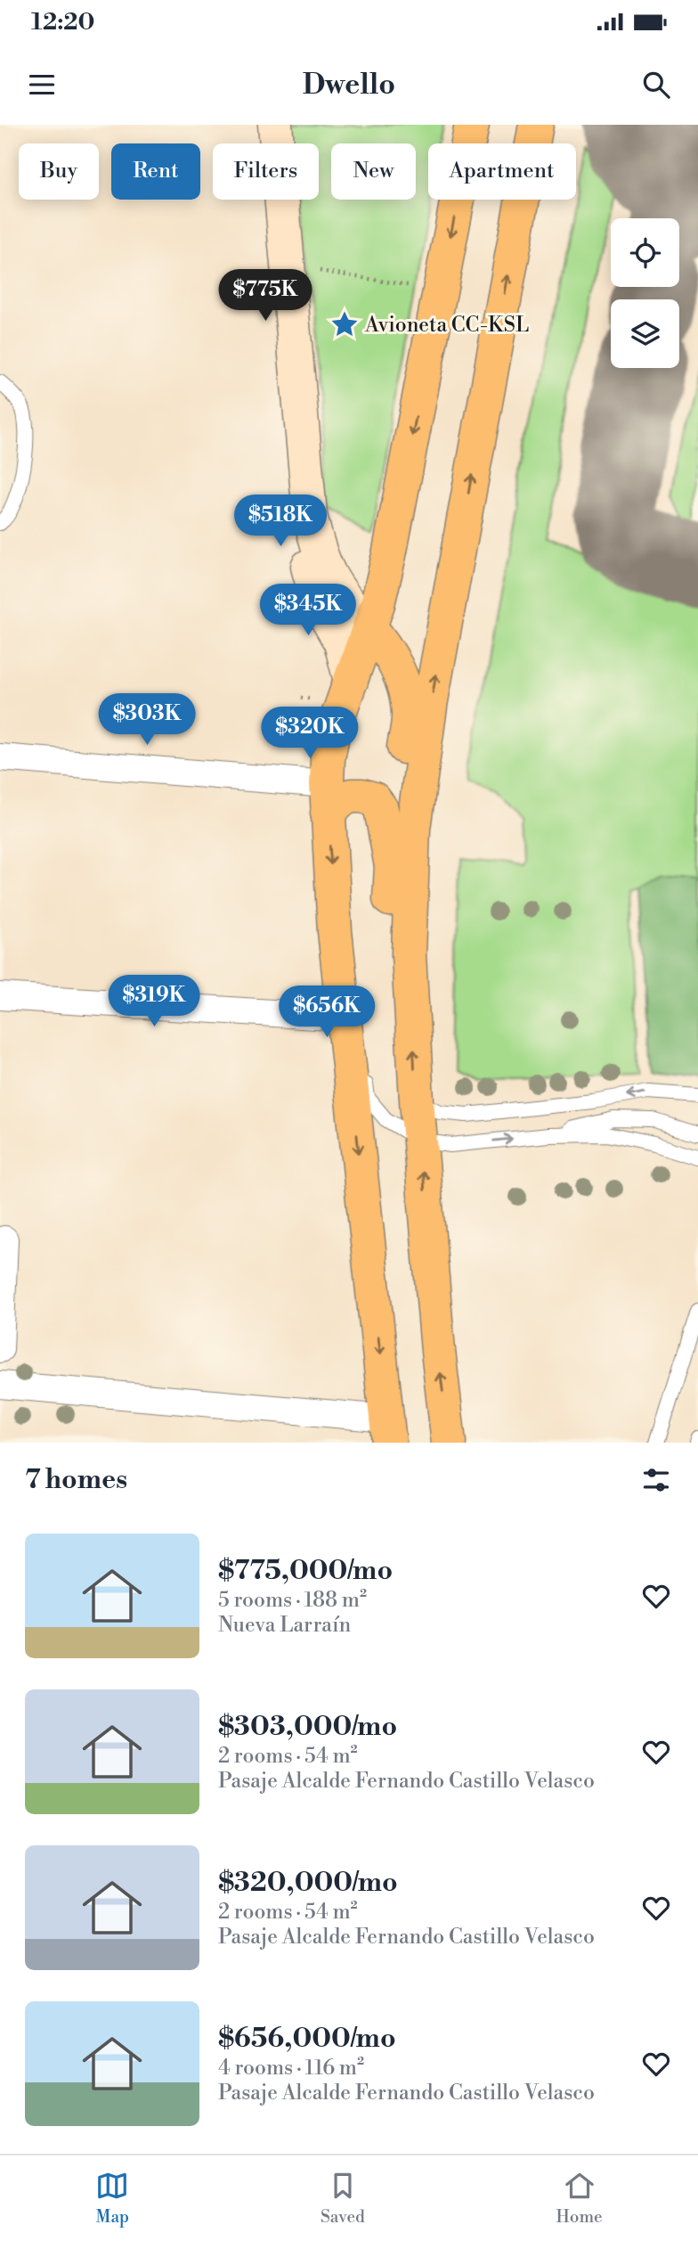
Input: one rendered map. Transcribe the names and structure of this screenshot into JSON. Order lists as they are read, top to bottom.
{
  "places": {
    "place": ["Avioneta CC-KSL"]
  },
  "page": {
    "status": "12:20",
    "header": "Dwello",
    "chip": [
      "Buy",
      "Rent",
      "Filters",
      "New",
      "Apartment"
    ],
    "price": [
      "$775K",
      "$518K",
      "$345K",
      "$303K",
      "$320K",
      "$319K",
      "$656K"
    ],
    "heading": "7 homes",
    "list": [
      {
        "name": "$775,000/mo",
        "note": "5 rooms · 188 m² · Nueva Larraín"
      },
      {
        "name": "$303,000/mo",
        "note": "2 rooms · 54 m² · Pasaje Alcalde Fernando Castillo Velasco"
      },
      {
        "name": "$320,000/mo",
        "note": "2 rooms · 54 m² · Pasaje Alcalde Fernando Castillo Velasco"
      },
      {
        "name": "$656,000/mo",
        "note": "4 rooms · 116 m² · Pasaje Alcalde Fernando Castillo Velasco"
      }
    ],
    "tabs": ["Map", "Saved", "Home"]
  }
}
